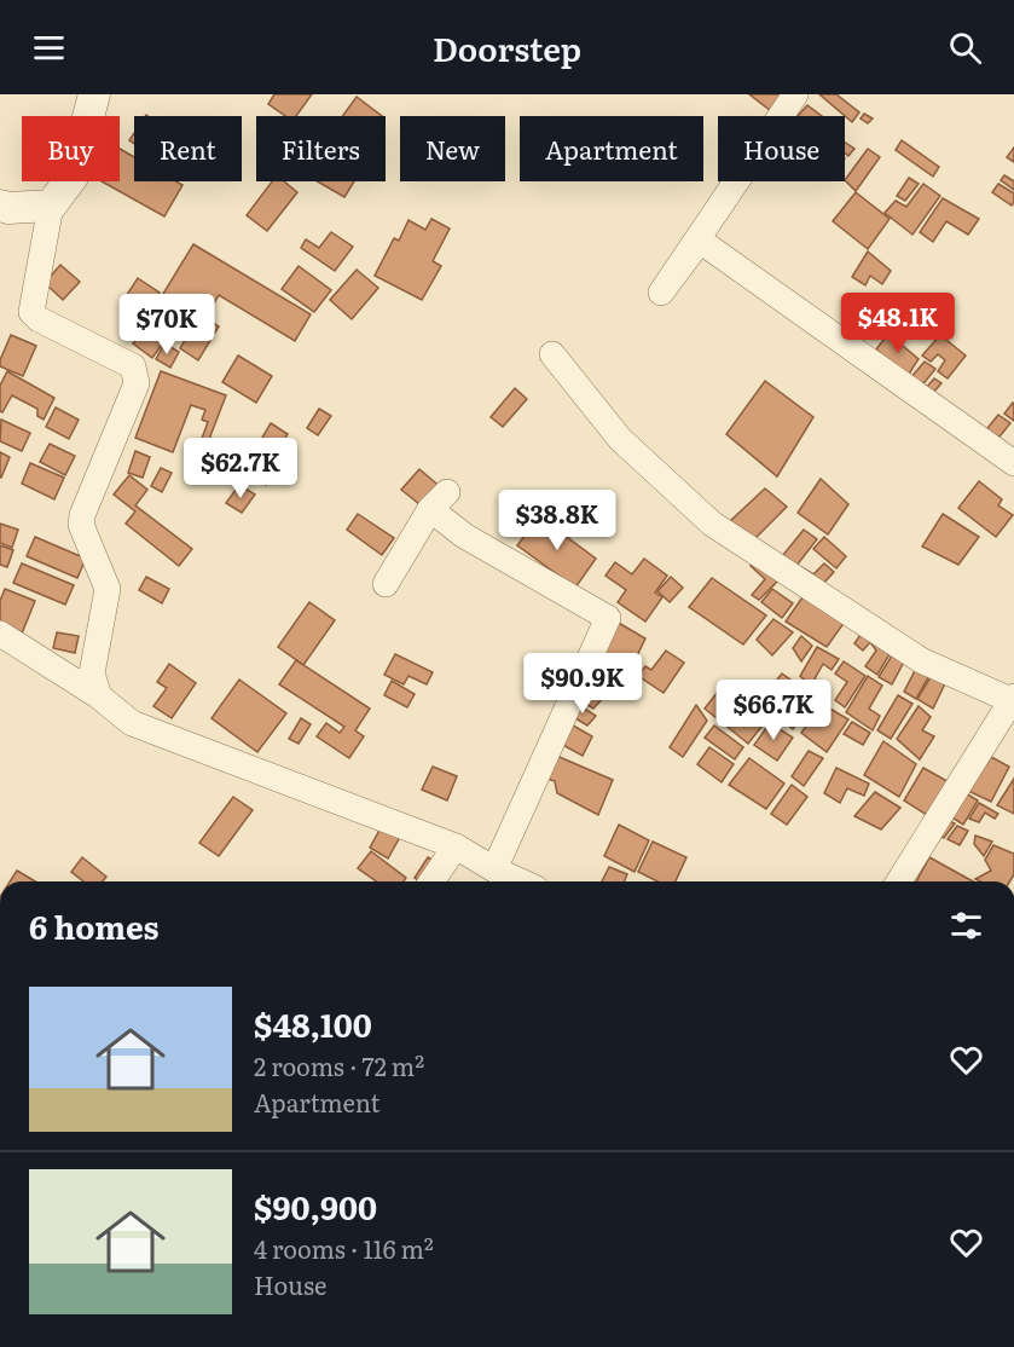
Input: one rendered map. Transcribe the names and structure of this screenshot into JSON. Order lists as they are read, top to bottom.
{
  "page": {
    "header": "Doorstep",
    "chip": [
      "Buy",
      "Rent",
      "Filters",
      "New",
      "Apartment",
      "House"
    ],
    "price": [
      "$48.1K",
      "$70K",
      "$62.7K",
      "$38.8K",
      "$90.9K",
      "$66.7K"
    ],
    "heading": "6 homes",
    "list": [
      {
        "name": "$48,100",
        "note": "2 rooms · 72 m² · Apartment"
      },
      {
        "name": "$90,900",
        "note": "4 rooms · 116 m² · House"
      }
    ]
  }
}
